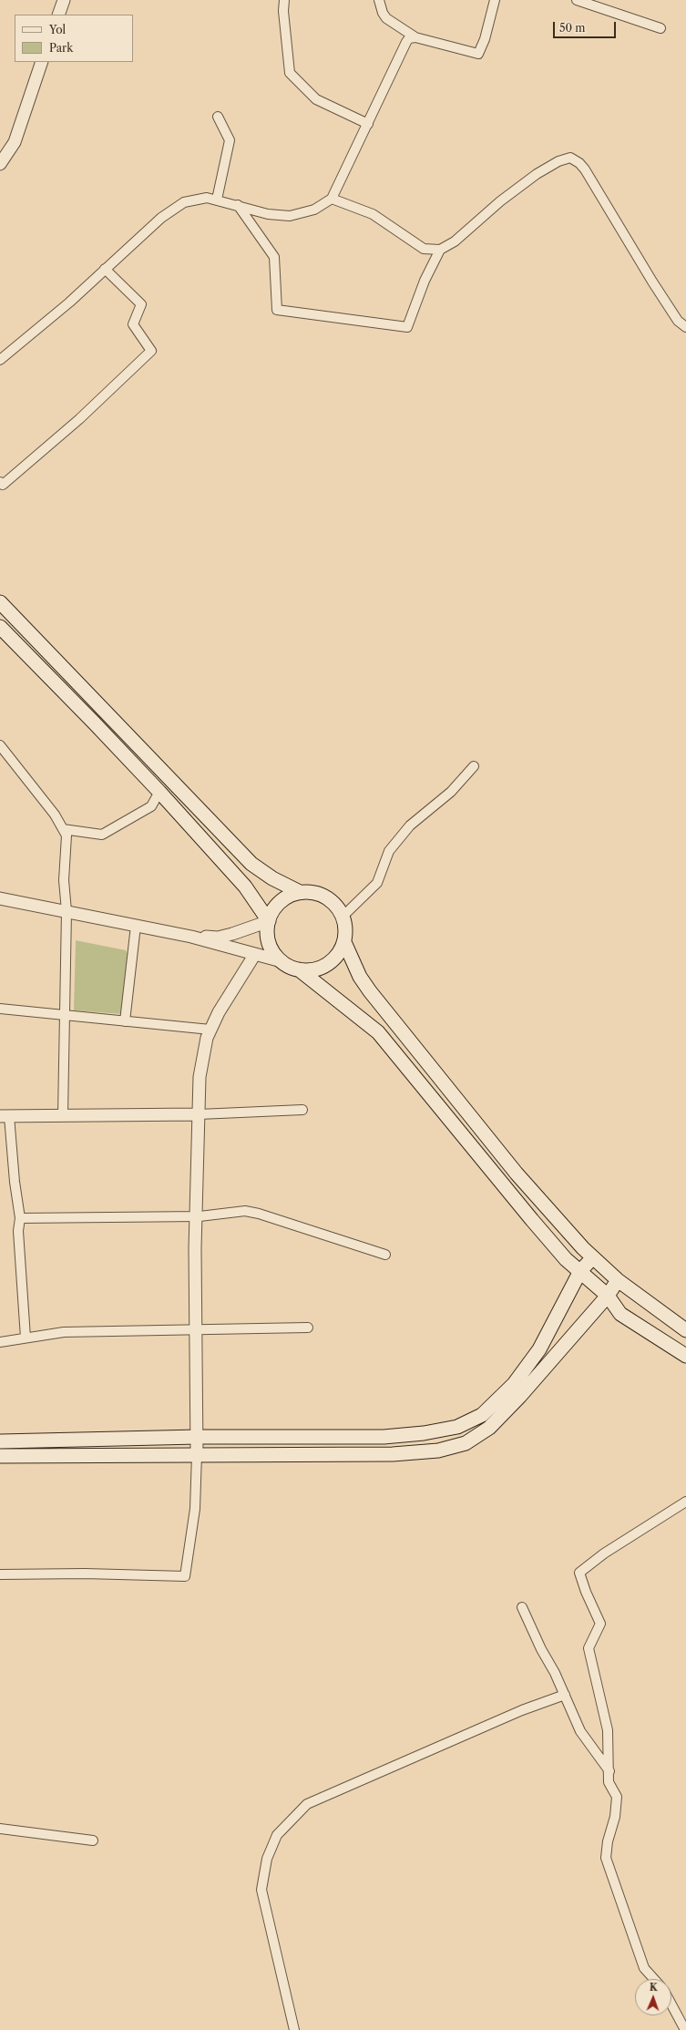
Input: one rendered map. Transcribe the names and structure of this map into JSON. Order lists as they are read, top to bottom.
{
  "legend": ["Yol", "Park"],
  "scale_bar": "50 m",
  "north": "top"
}
